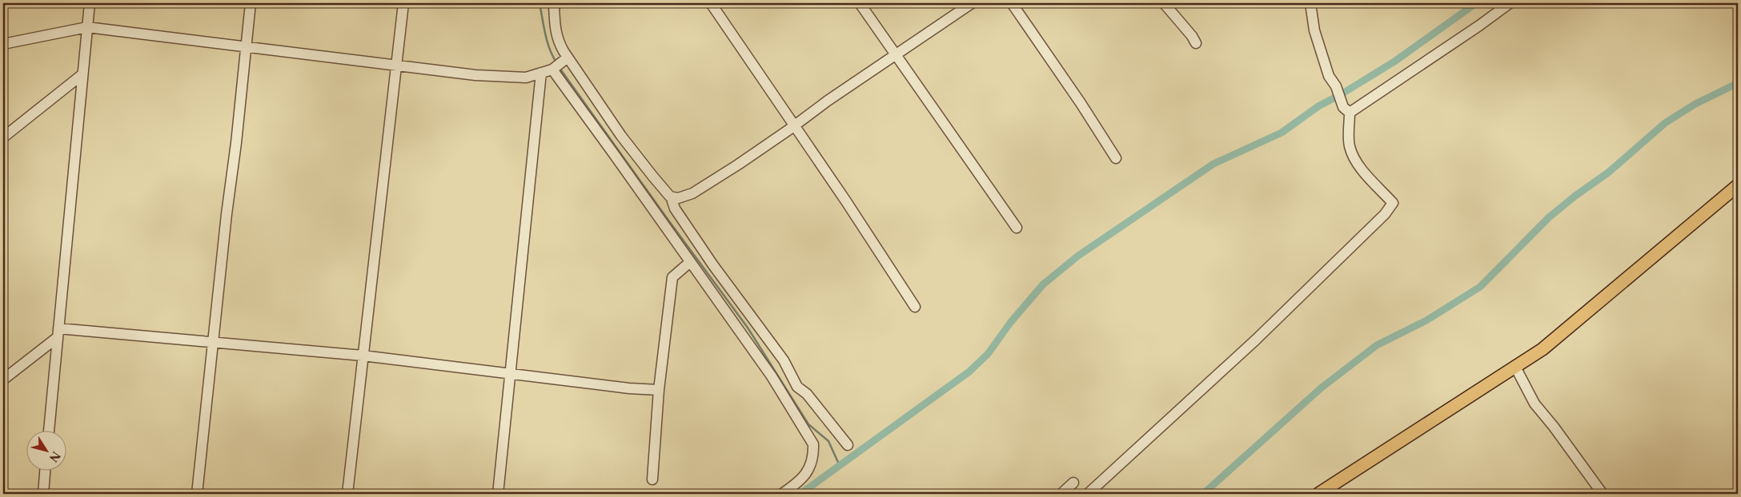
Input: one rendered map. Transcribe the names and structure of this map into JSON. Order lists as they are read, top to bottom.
{
  "north": "bottom right"
}
